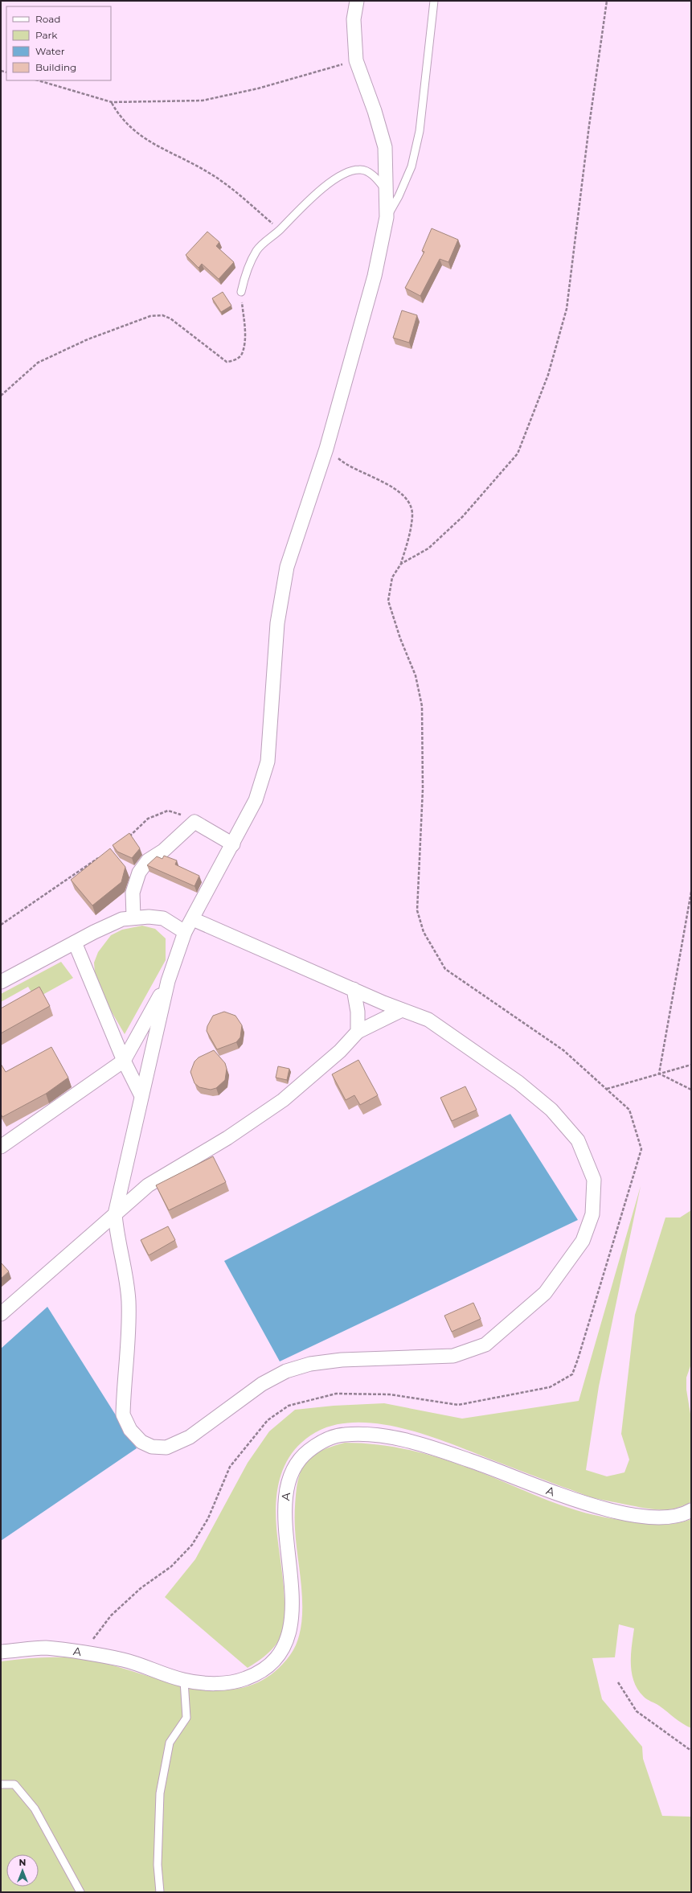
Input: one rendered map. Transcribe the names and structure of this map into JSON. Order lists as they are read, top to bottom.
{
  "streets": {
    "street": ["A"]
  },
  "legend": [
    "Road",
    "Park",
    "Water",
    "Building"
  ],
  "north": "top"
}
